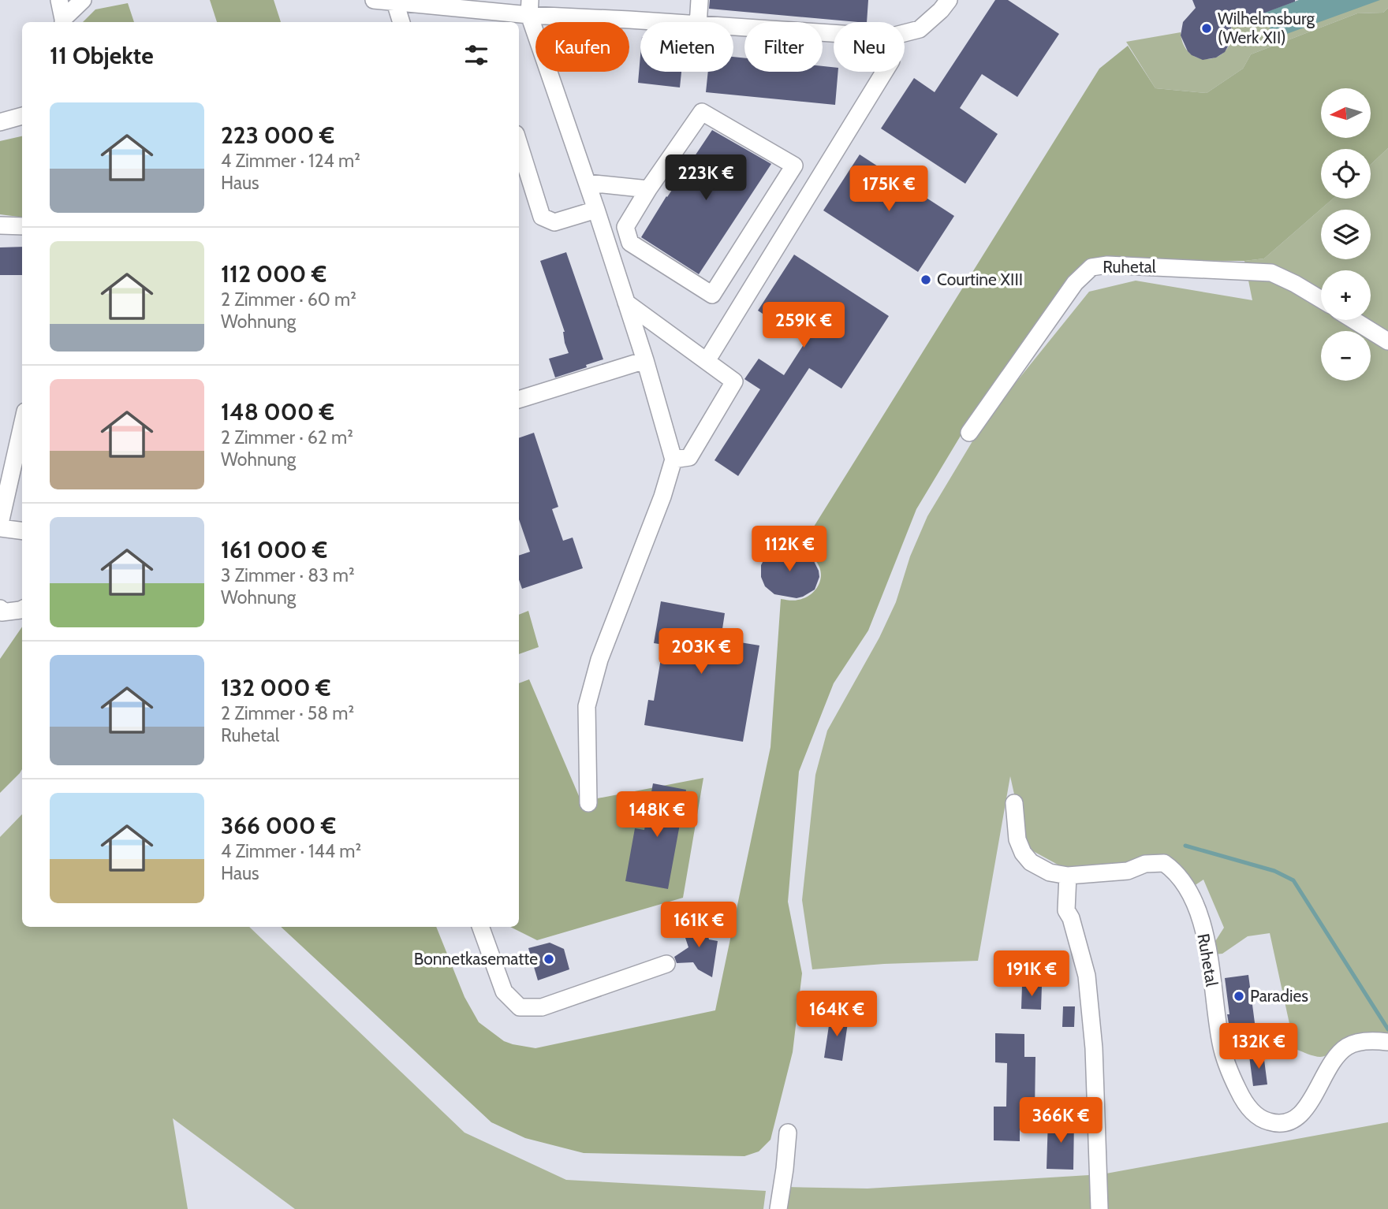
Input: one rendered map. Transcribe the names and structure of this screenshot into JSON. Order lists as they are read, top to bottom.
{
  "streets": {
    "street": ["Ruhetal"]
  },
  "places": [
    "Wilhelmsburg (Werk XII)",
    "Courtine XIII",
    "Bonnetkasematte",
    "Paradies"
  ],
  "north": "left",
  "page": {
    "chip": [
      "Kaufen",
      "Mieten",
      "Filter",
      "Neu"
    ],
    "heading": "11 Objekte",
    "map_buttons": ["+", "−"],
    "list": [
      {
        "name": "223 000 €",
        "note": "4 Zimmer · 124 m² · Haus"
      },
      {
        "name": "112 000 €",
        "note": "2 Zimmer · 60 m² · Wohnung"
      },
      {
        "name": "148 000 €",
        "note": "2 Zimmer · 62 m² · Wohnung"
      },
      {
        "name": "161 000 €",
        "note": "3 Zimmer · 83 m² · Wohnung"
      },
      {
        "name": "132 000 €",
        "note": "2 Zimmer · 58 m² · Ruhetal"
      },
      {
        "name": "366 000 €",
        "note": "4 Zimmer · 144 m² · Haus"
      }
    ],
    "price": [
      "223K €",
      "175K €",
      "259K €",
      "112K €",
      "203K €",
      "148K €",
      "161K €",
      "191K €",
      "164K €",
      "132K €",
      "366K €"
    ]
  }
}
